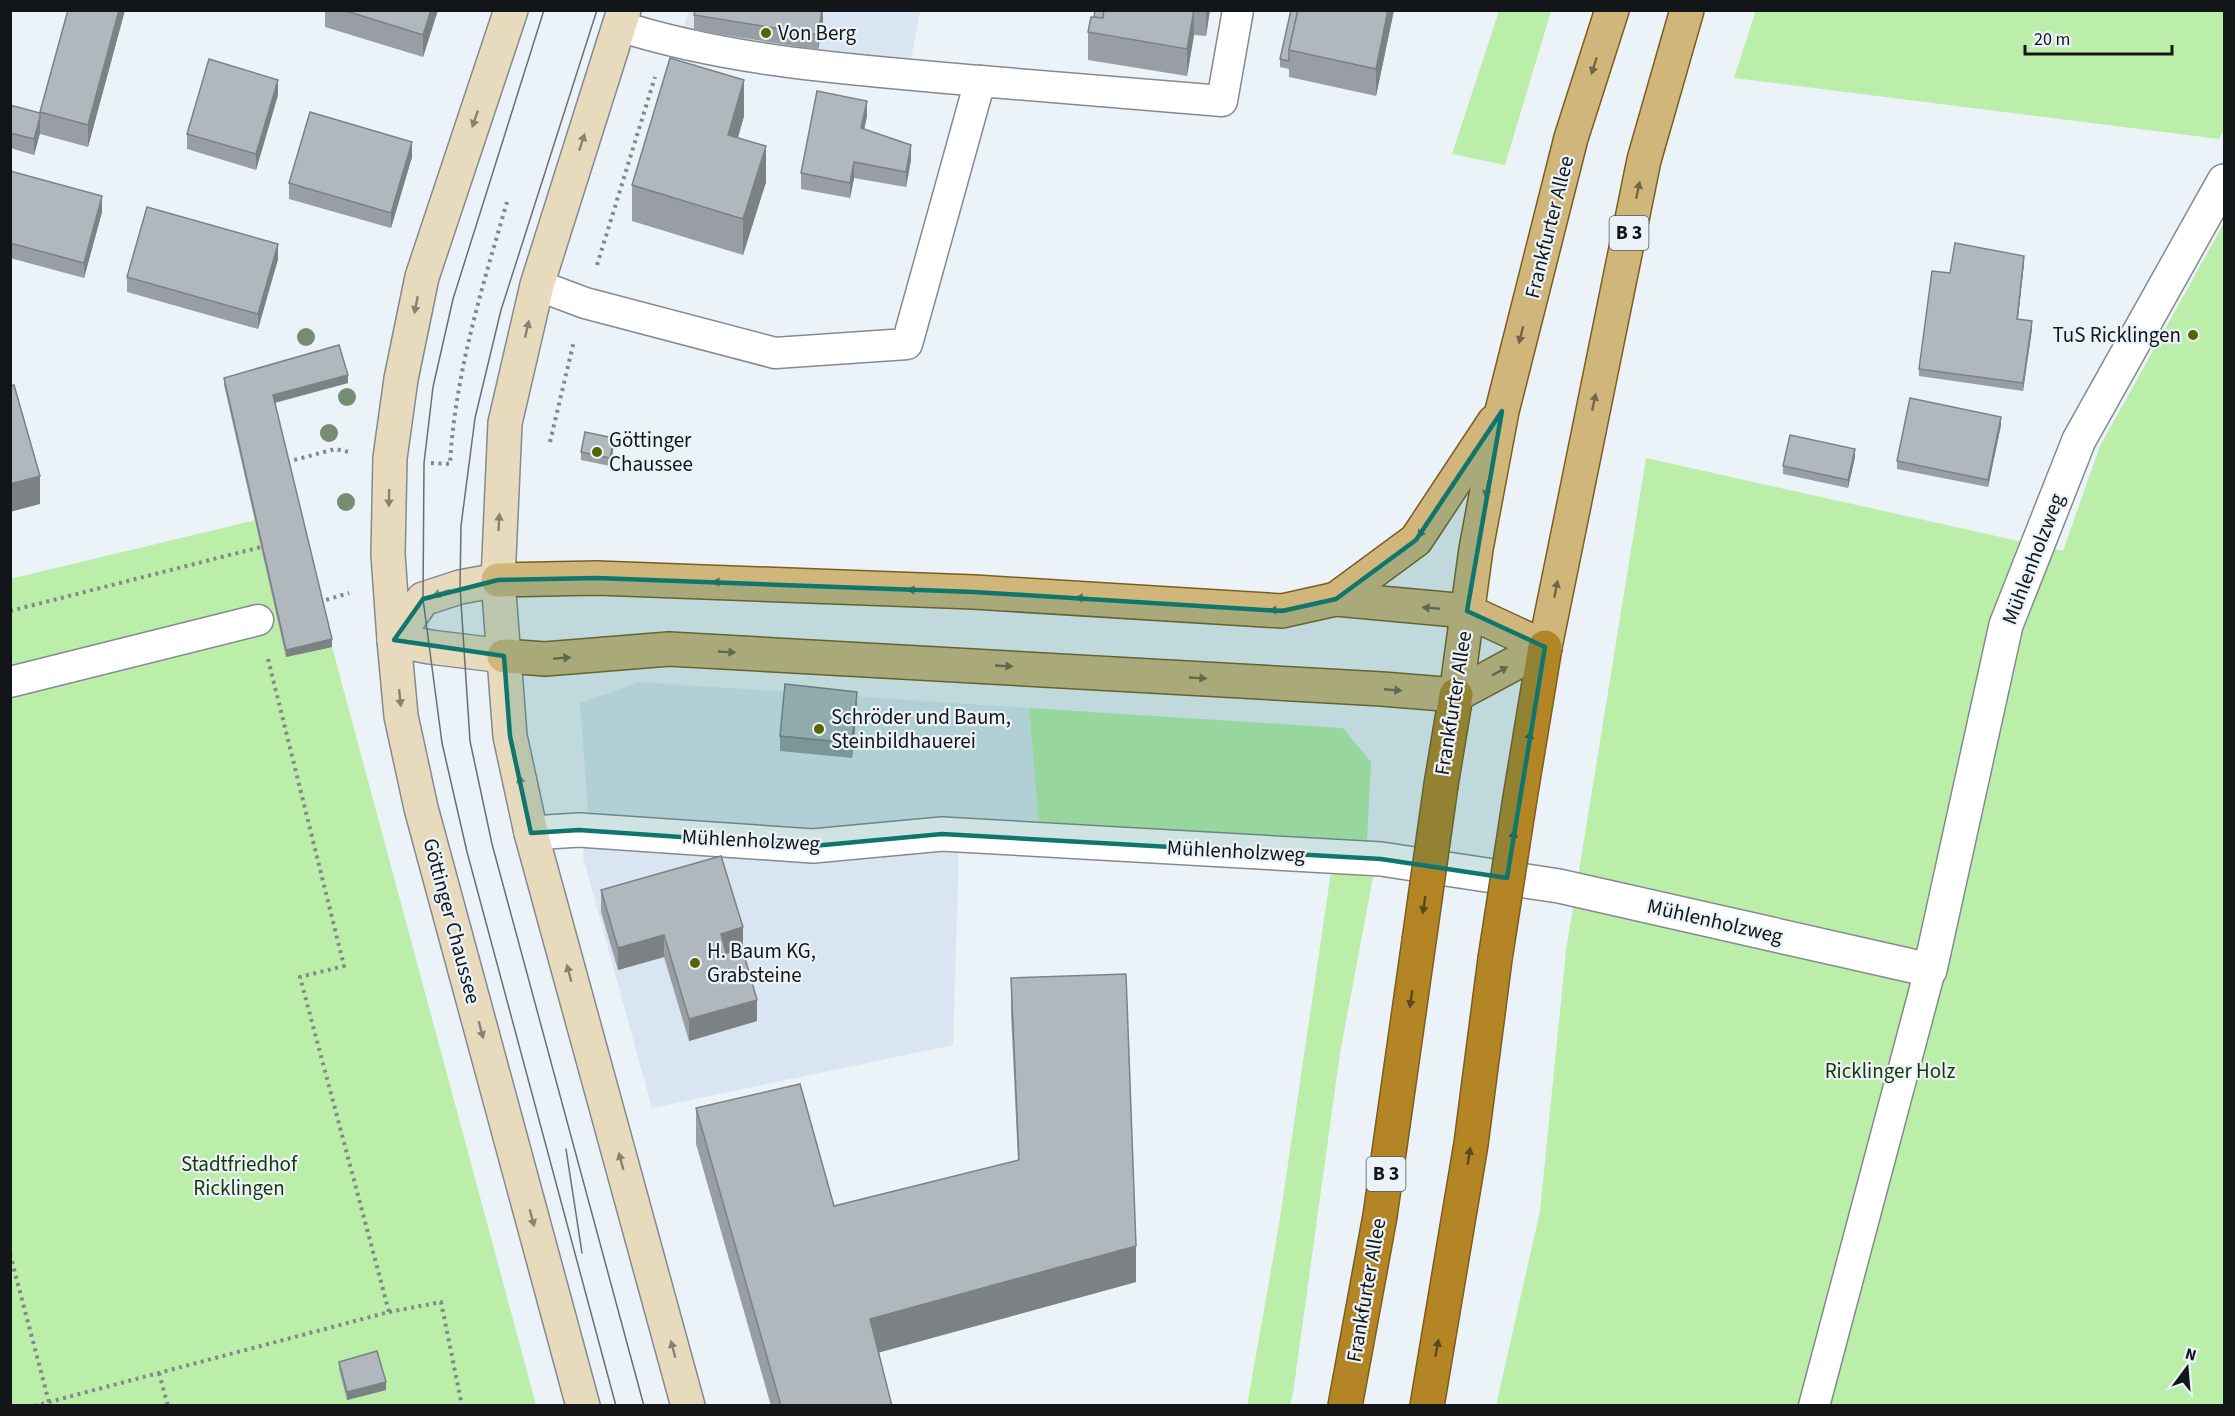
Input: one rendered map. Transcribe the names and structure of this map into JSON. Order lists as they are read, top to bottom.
{
  "streets": {
    "highway": ["Frankfurter Allee", "B 3"],
    "street": ["Mühlenholzweg", "Göttinger Chaussee"]
  },
  "parks": ["Ricklinger Holz", "Stadtfriedhof Ricklingen"],
  "places": [
    "Von Berg",
    "TuS Ricklingen",
    "Göttinger Chaussee",
    "Schröder und Baum, Steinbildhauerei",
    "H. Baum KG, Grabsteine"
  ],
  "scale_bar": "20 m",
  "north": "top"
}
